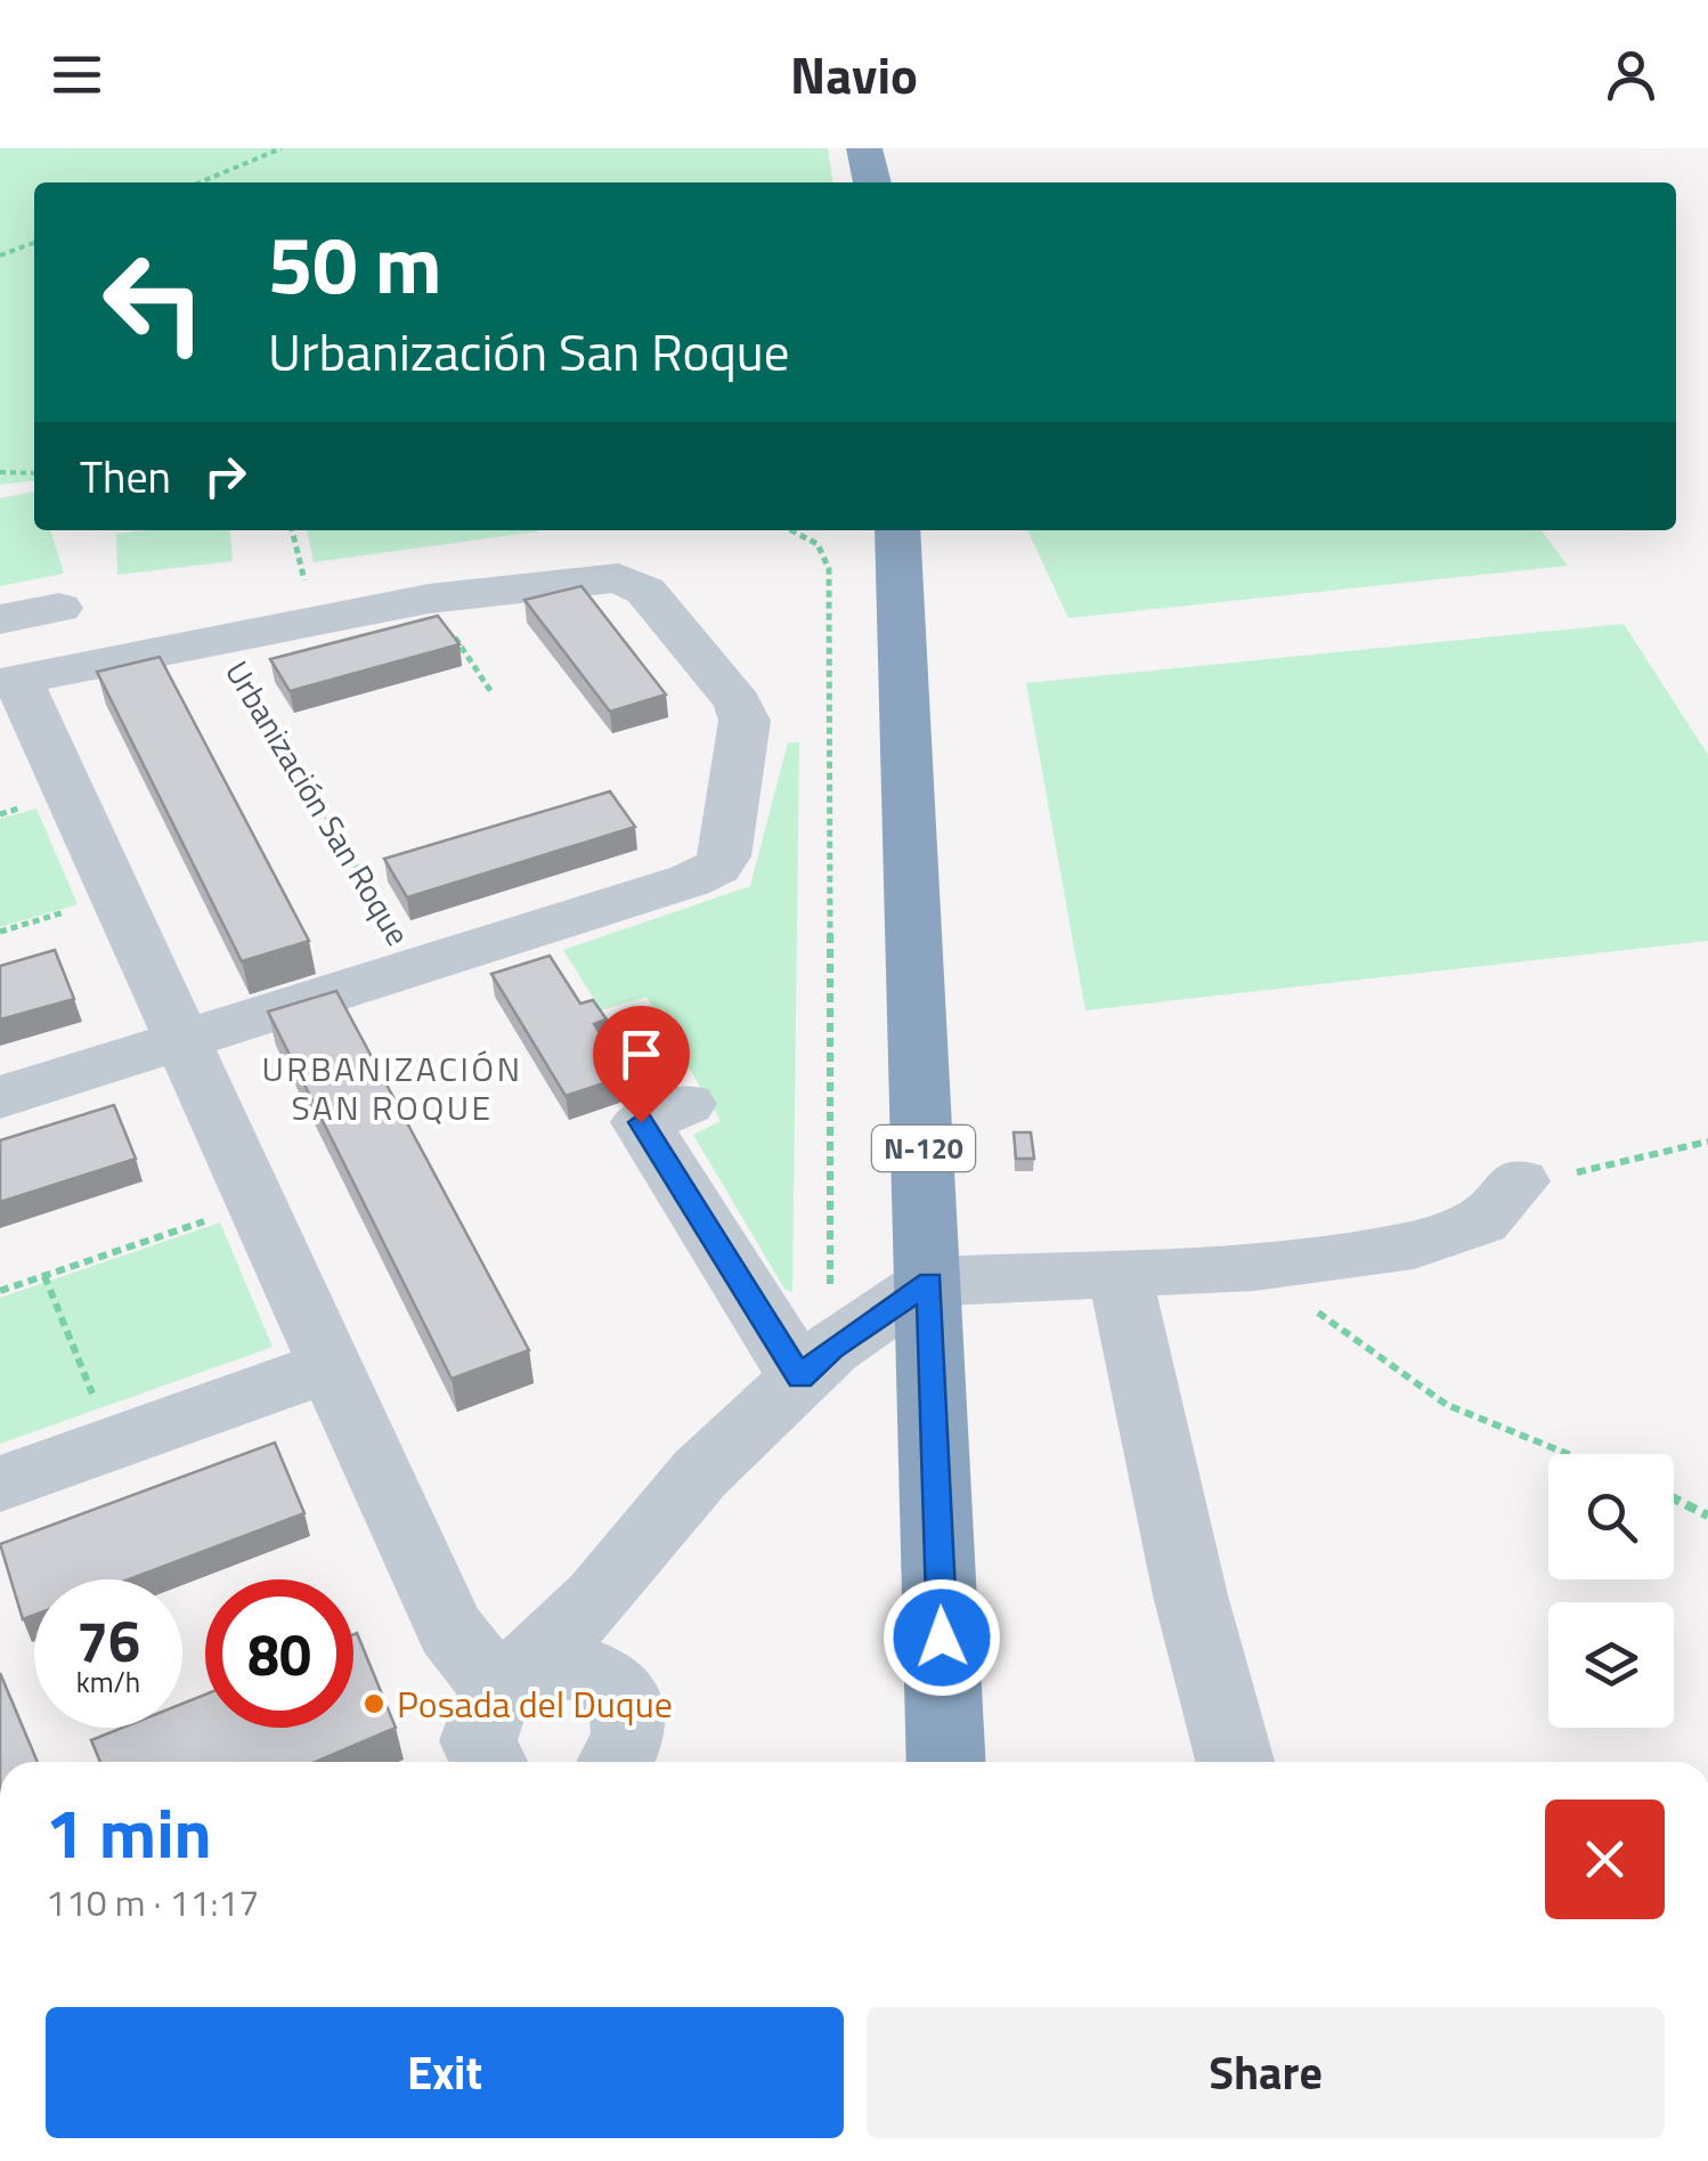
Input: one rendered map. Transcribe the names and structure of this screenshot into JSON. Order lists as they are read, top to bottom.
{
  "streets": {
    "highway": ["N-120"],
    "street": ["Urbanización San Roque"]
  },
  "districts": ["URBANIZACIÓN SAN ROQUE"],
  "places": ["Posada del Duque"],
  "page": {
    "header": "Navio",
    "turn": ["50 m", "Urbanización San Roque"],
    "then": "Then",
    "speed": "76 km/h",
    "limit": "80",
    "heading": ["1 min", "110 m · 11:17"],
    "buttons": ["Exit", "Share"]
  }
}
